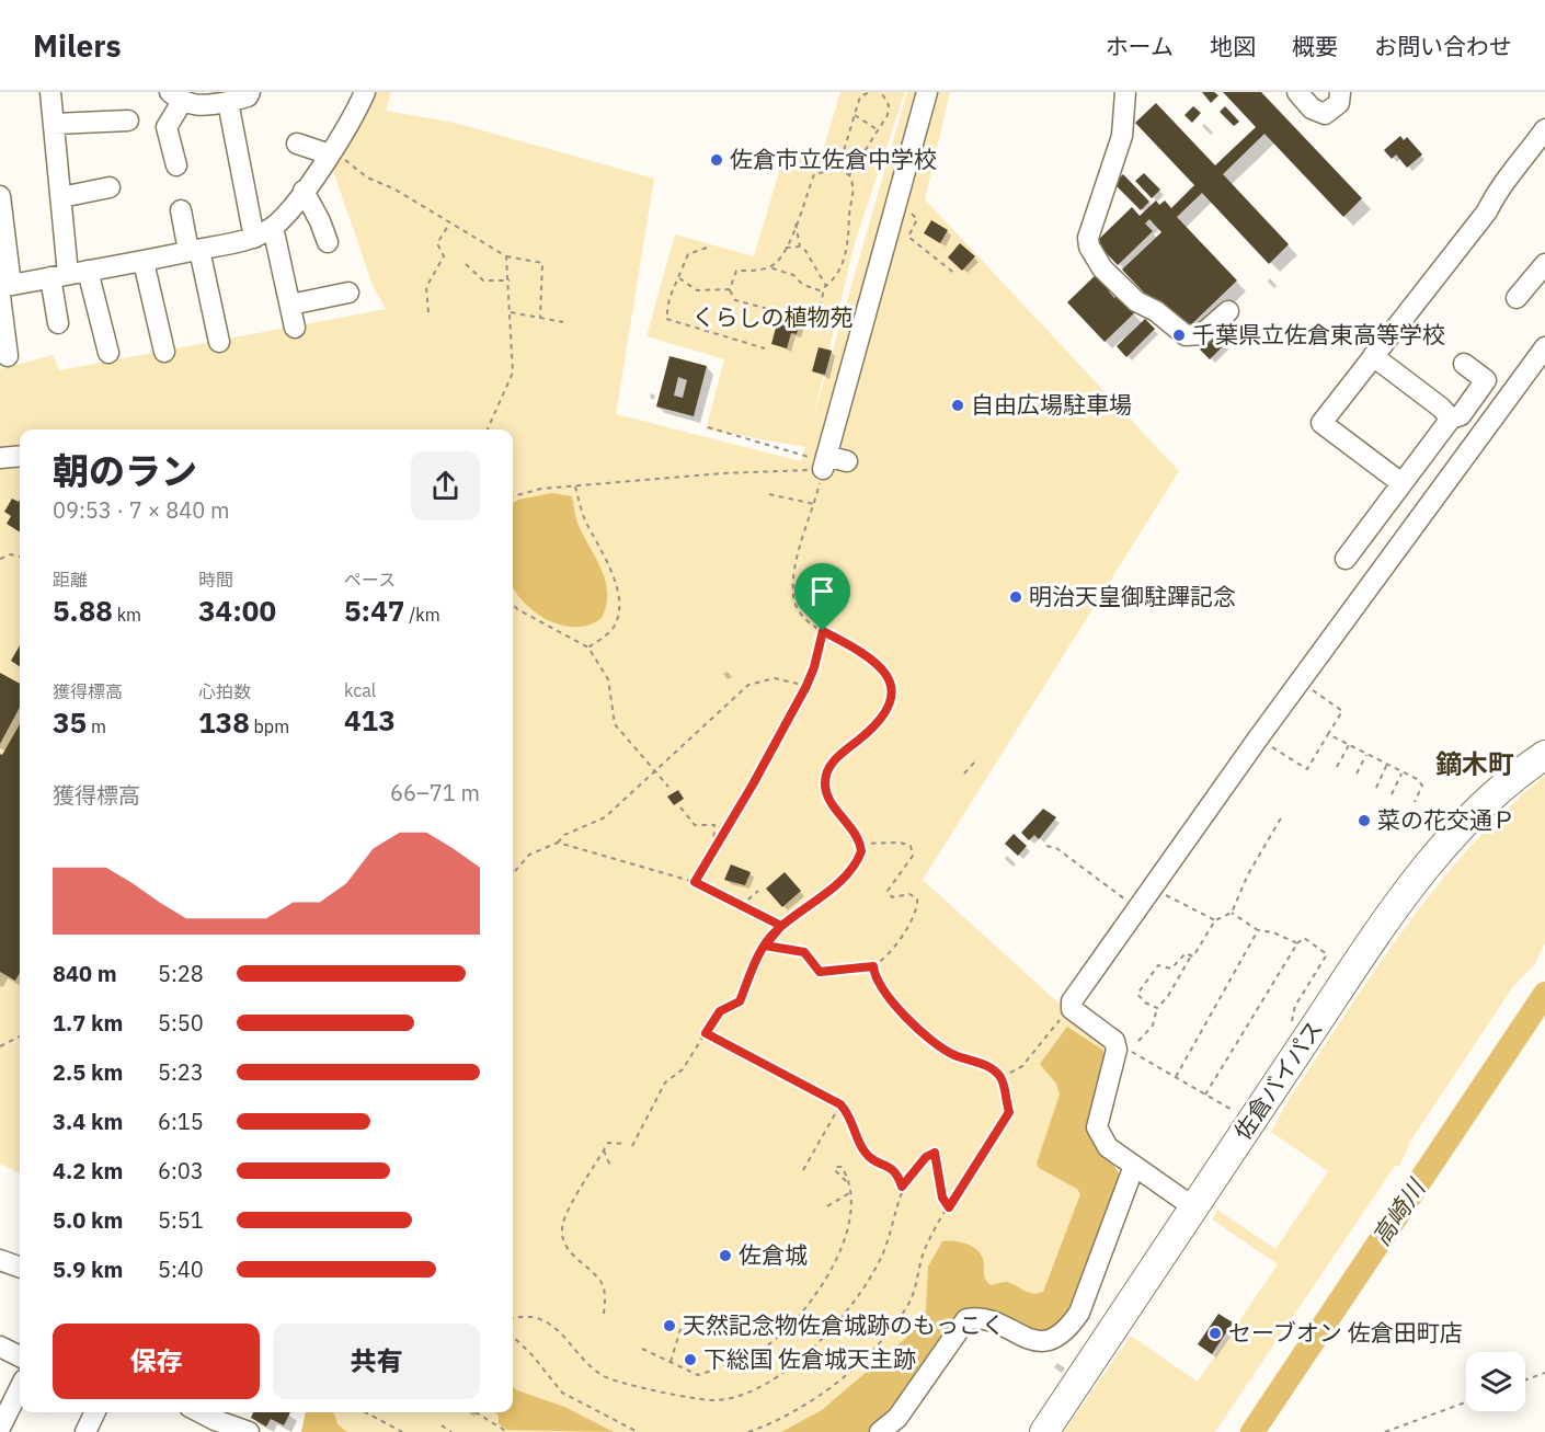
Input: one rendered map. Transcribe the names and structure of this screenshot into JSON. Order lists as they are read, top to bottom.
{
  "streets": {
    "highway": ["佐倉バイパス"]
  },
  "districts": ["鏑木町"],
  "water": ["高崎川"],
  "parks": ["くらしの植物苑"],
  "places": [
    "佐倉市立佐倉中学校",
    "千葉県立佐倉東高等学校",
    "自由広場駐車場",
    "明治天皇御駐蹕記念",
    "菜の花交通Ｐ",
    "佐倉城",
    "天然記念物佐倉城跡のもっこく",
    "セーブオン 佐倉田町店",
    "下総国 佐倉城天主跡"
  ],
  "page": {
    "header": "Milers",
    "nav": [
      "ホーム",
      "地図",
      "概要",
      "お問い合わせ"
    ],
    "heading": ["朝のラン", "09:53 · 7 × 840 m"],
    "stats": [
      ["距離", "5.88 km"],
      ["時間", "34:00"],
      ["ペース", "5:47 /km"],
      ["獲得標高", "35 m"],
      ["心拍数", "138 bpm"],
      ["kcal", "413"]
    ],
    "chart": ["獲得標高", "66–71 m"],
    "list": [
      {
        "name": "840 m",
        "note": "5:28"
      },
      {
        "name": "1.7 km",
        "note": "5:50"
      },
      {
        "name": "2.5 km",
        "note": "5:23"
      },
      {
        "name": "3.4 km",
        "note": "6:15"
      },
      {
        "name": "4.2 km",
        "note": "6:03"
      },
      {
        "name": "5.0 km",
        "note": "5:51"
      },
      {
        "name": "5.9 km",
        "note": "5:40"
      }
    ],
    "buttons": ["保存", "共有"]
  }
}
